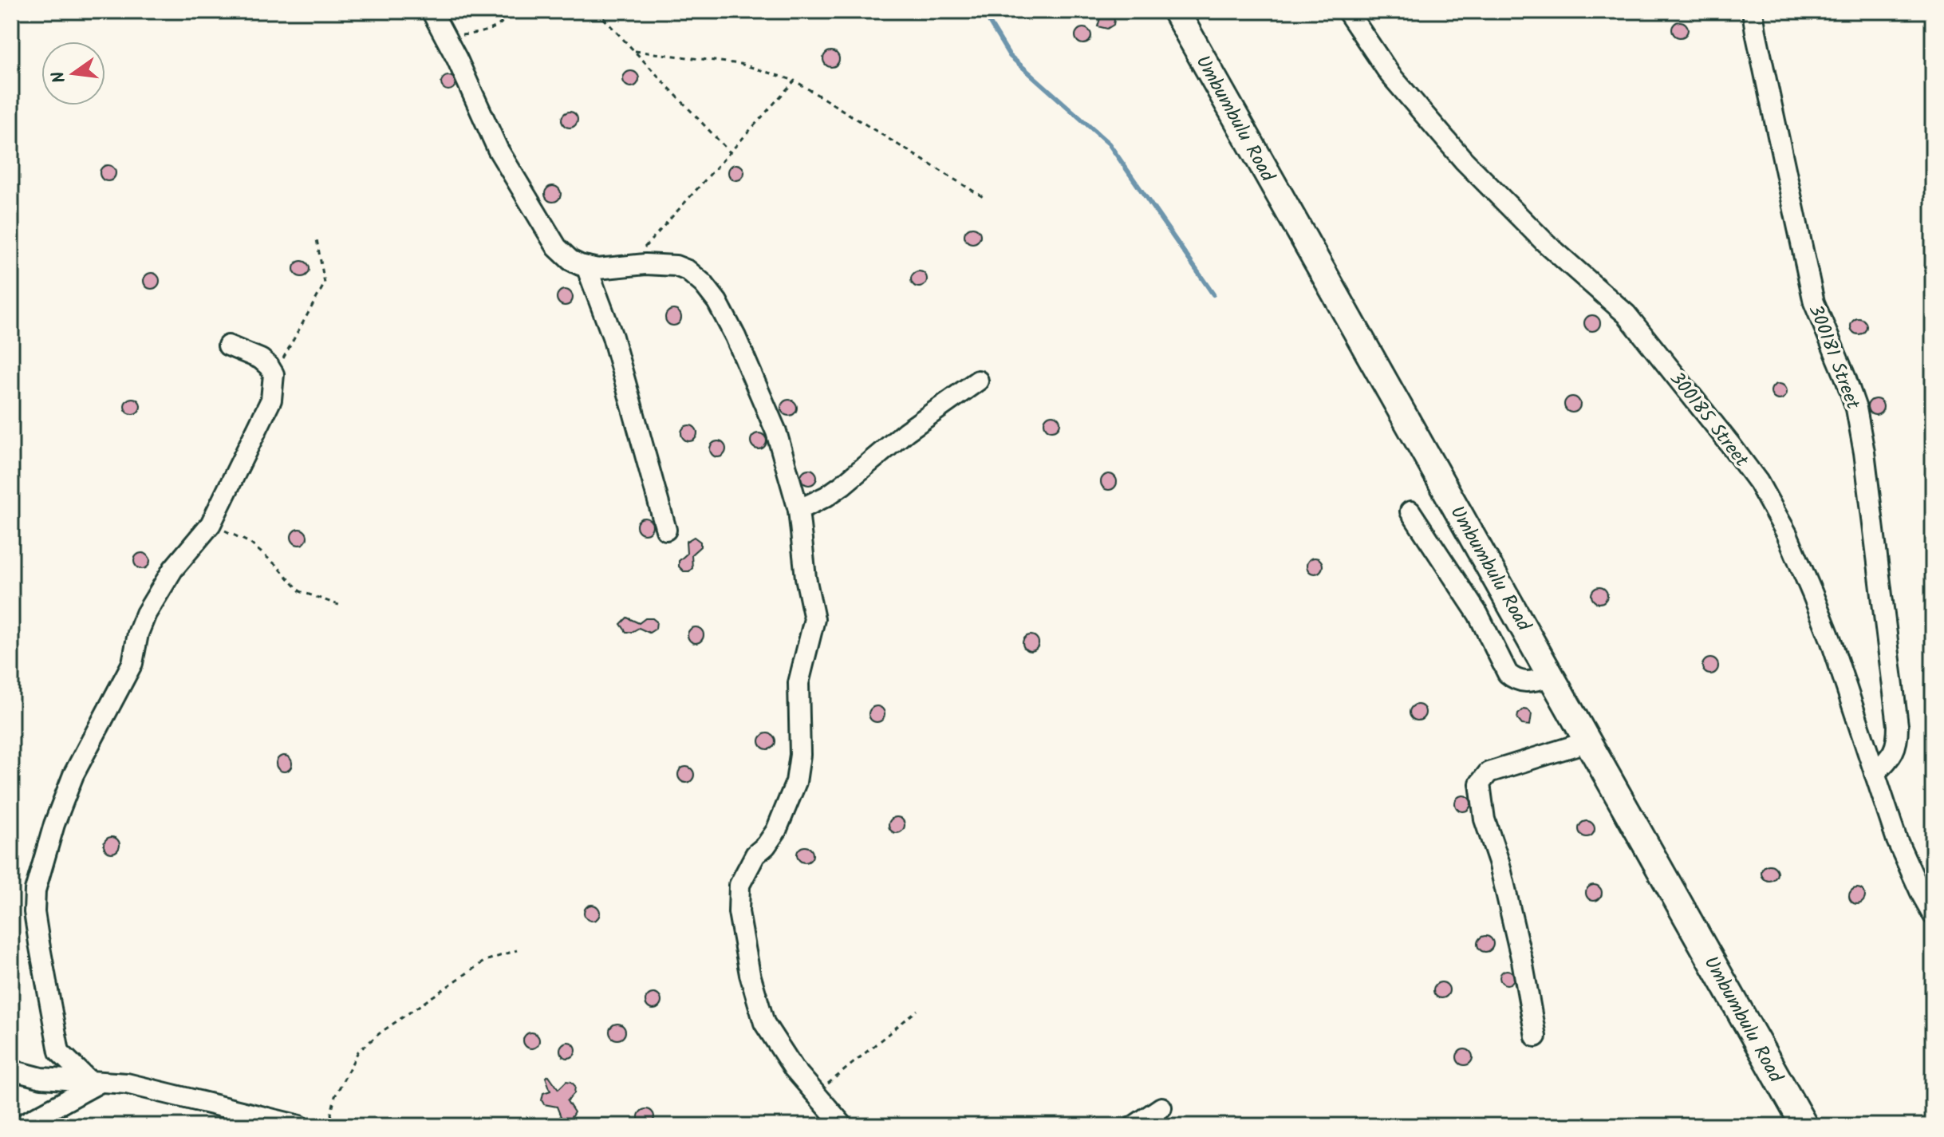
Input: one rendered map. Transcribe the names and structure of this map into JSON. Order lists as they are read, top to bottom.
{
  "streets": {
    "main road": ["Umbumbulu Road"],
    "street": ["300181 Street", "300185 Street"]
  },
  "crossings": [
    ["300181 Street", "300185 Street"]
  ],
  "north": "left"
}
